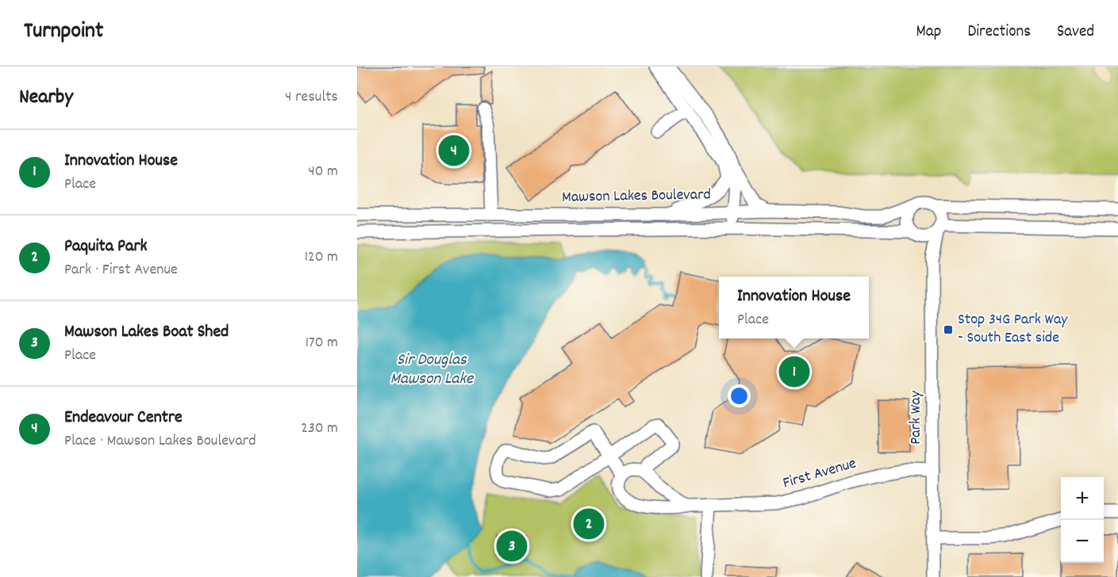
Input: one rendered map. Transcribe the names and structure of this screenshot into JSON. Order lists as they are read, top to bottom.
{
  "streets": {
    "street": ["Mawson Lakes Boulevard", "Park Way", "First Avenue"]
  },
  "crossings": [
    ["Mawson Lakes Boulevard", "Park Way"],
    ["Park Way", "First Avenue"]
  ],
  "water": ["Sir Douglas Mawson Lake"],
  "places": {
    "transit": ["Stop 34G Park Way - South East side"]
  },
  "page": {
    "header": "Turnpoint",
    "nav": ["Map", "Directions", "Saved"],
    "heading": ["Nearby", "4 results"],
    "list": [
      {
        "mark": "1",
        "name": "Innovation House",
        "note": "Place",
        "value": "40 m"
      },
      {
        "mark": "2",
        "name": "Paquita Park",
        "note": "Park · First Avenue",
        "value": "120 m"
      },
      {
        "mark": "3",
        "name": "Mawson Lakes Boat Shed",
        "note": "Place",
        "value": "170 m"
      },
      {
        "mark": "4",
        "name": "Endeavour Centre",
        "note": "Place · Mawson Lakes Boulevard",
        "value": "230 m"
      }
    ],
    "pins": [
      "4",
      "1",
      "2",
      "3"
    ],
    "popup": ["Innovation House", "Place"],
    "map_buttons": ["+", "−"]
  }
}
